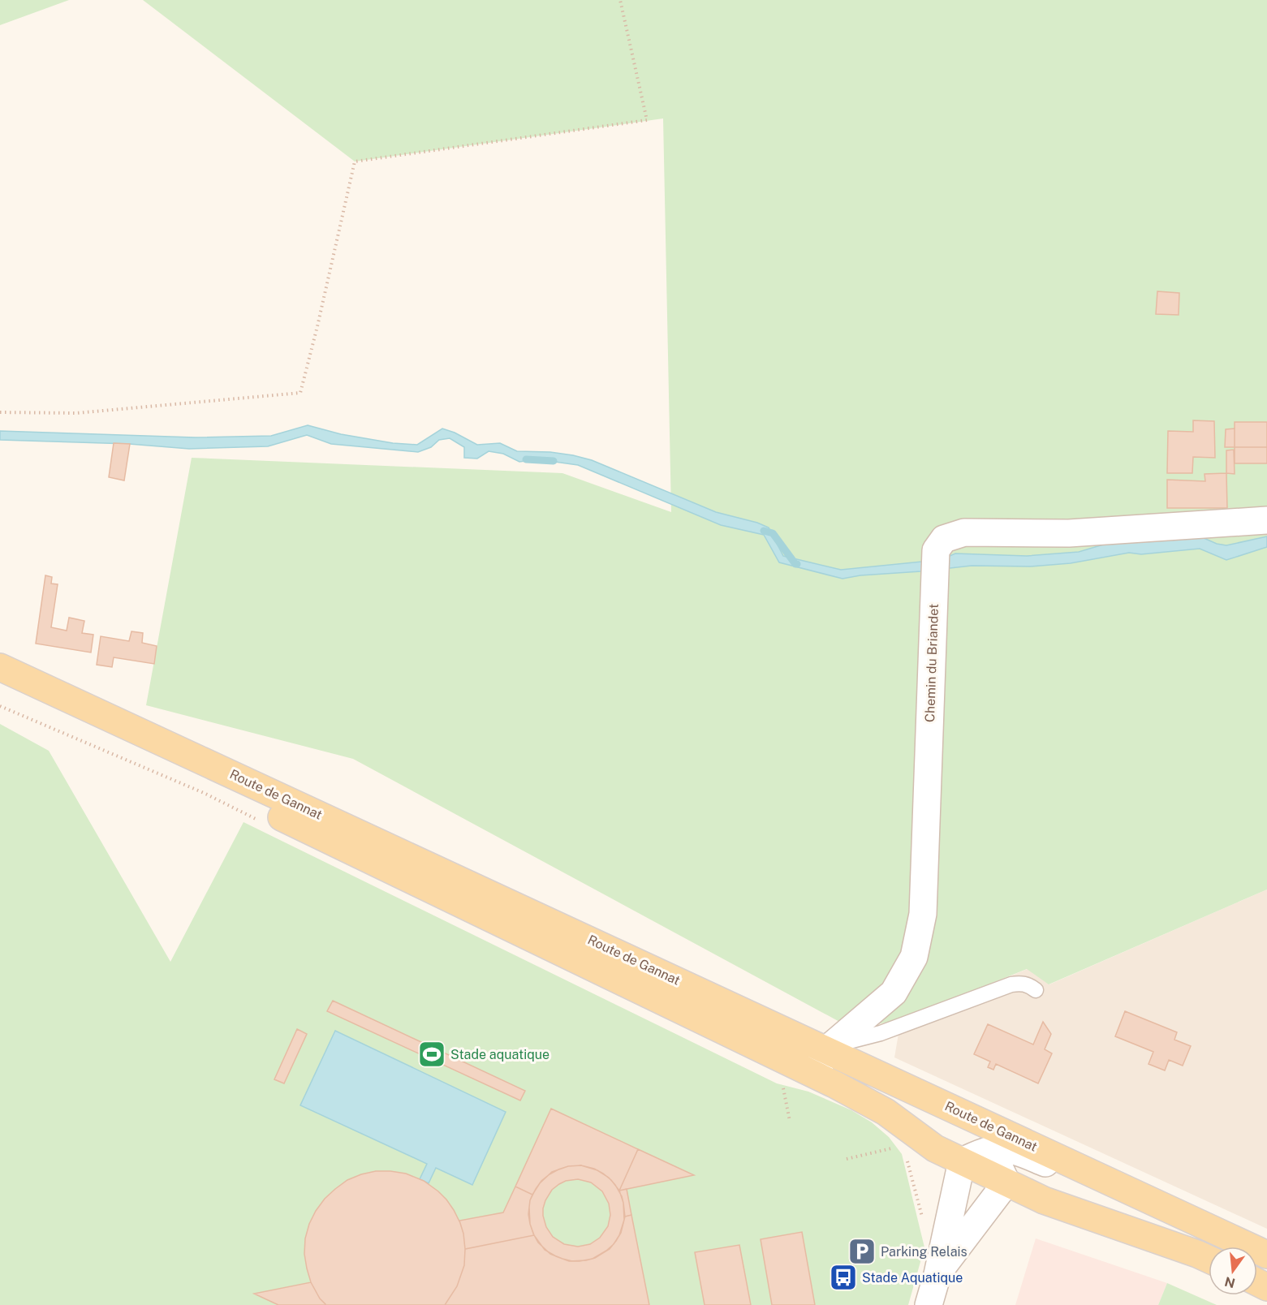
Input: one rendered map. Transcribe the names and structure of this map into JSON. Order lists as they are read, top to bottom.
{
  "streets": {
    "main road": ["Route de Gannat"],
    "street": ["Chemin du Briandet"]
  },
  "crossings": [
    ["Chemin du Briandet", "Route de Gannat"]
  ],
  "places": {
    "sports": ["Stade aquatique"],
    "parking": ["Parking Relais"],
    "bus stop": ["Stade Aquatique"]
  },
  "north": "bottom"
}
